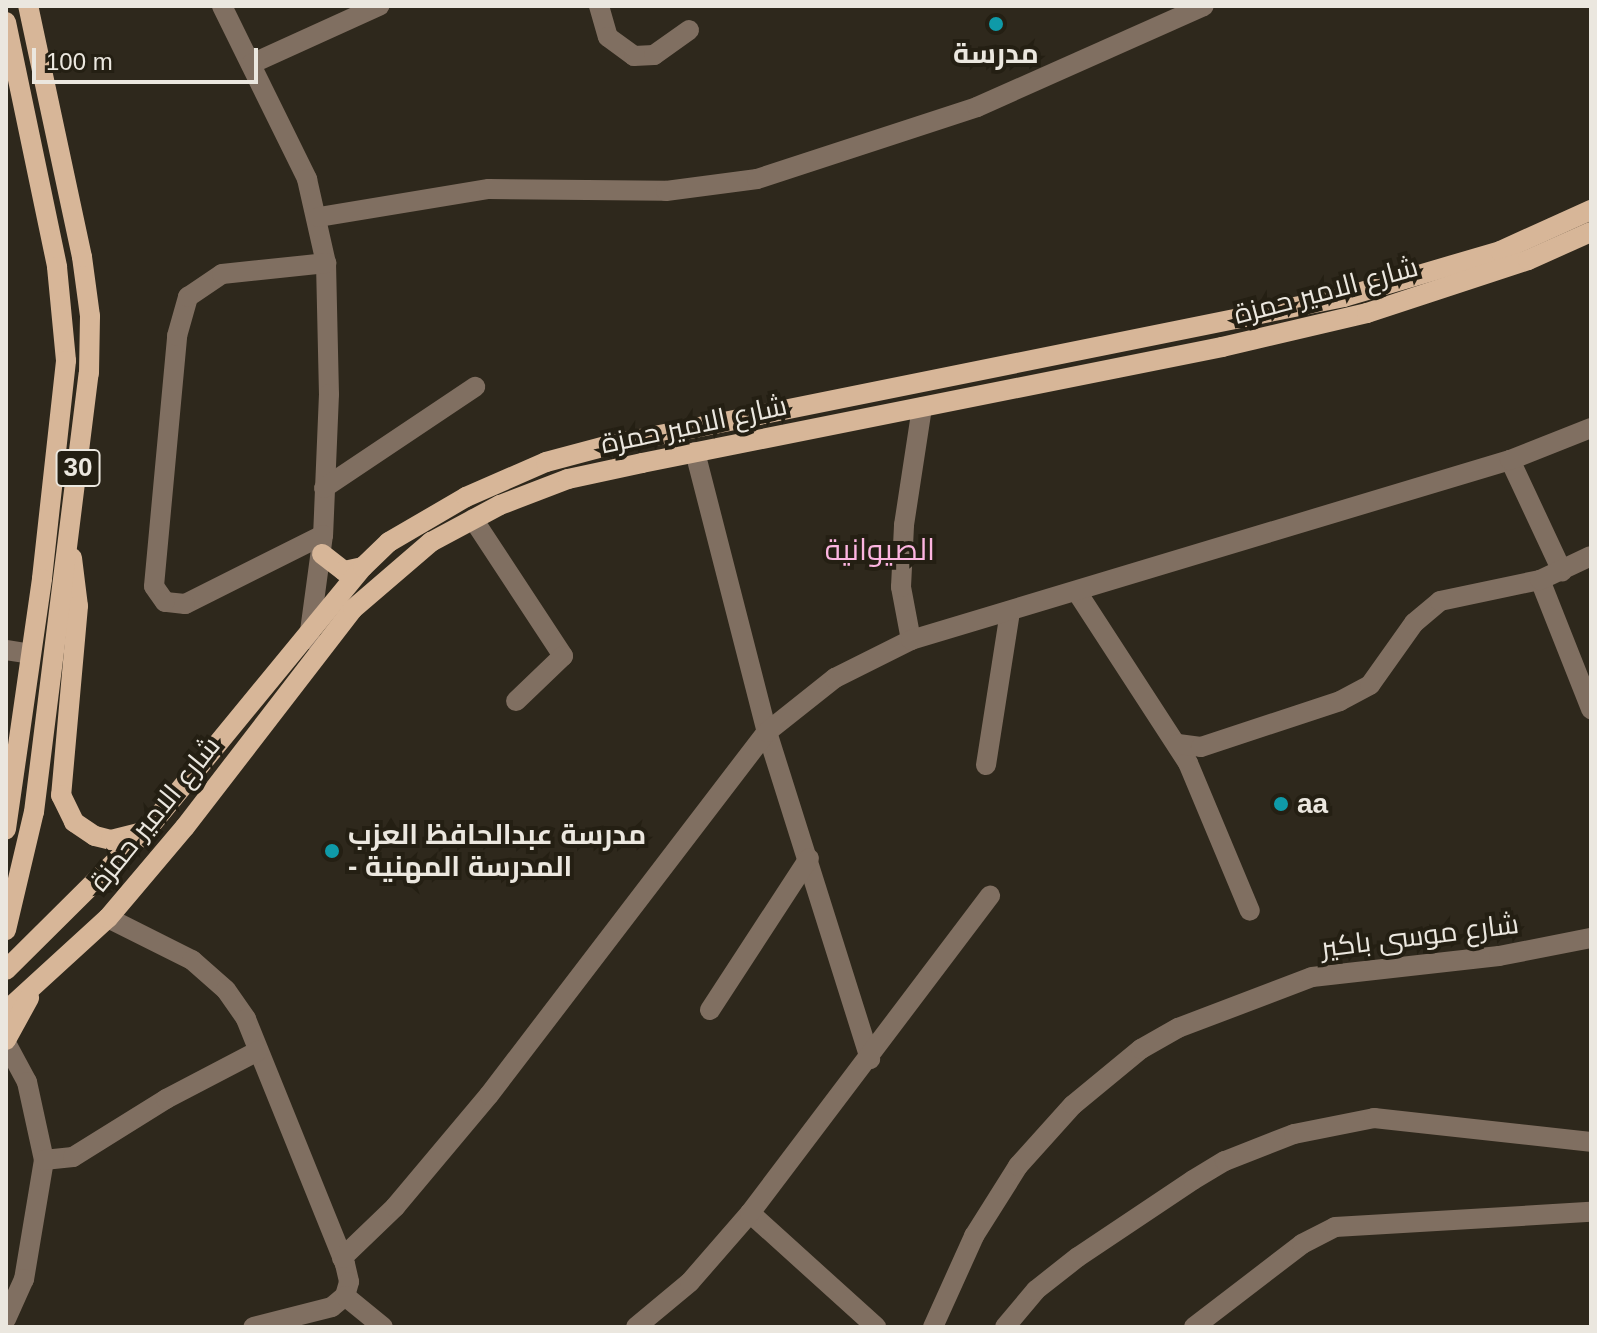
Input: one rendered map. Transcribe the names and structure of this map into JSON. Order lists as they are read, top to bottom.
{
  "streets": {
    "main road": ["شارع الامير حمزة", "30"],
    "street": ["شارع موسى باكير"]
  },
  "districts": ["الصيوانية"],
  "places": ["مدرسة", "aa", "مدرسة عبدالحافظ العزب - المدرسة المهنية"],
  "scale_bar": "100 m"
}
